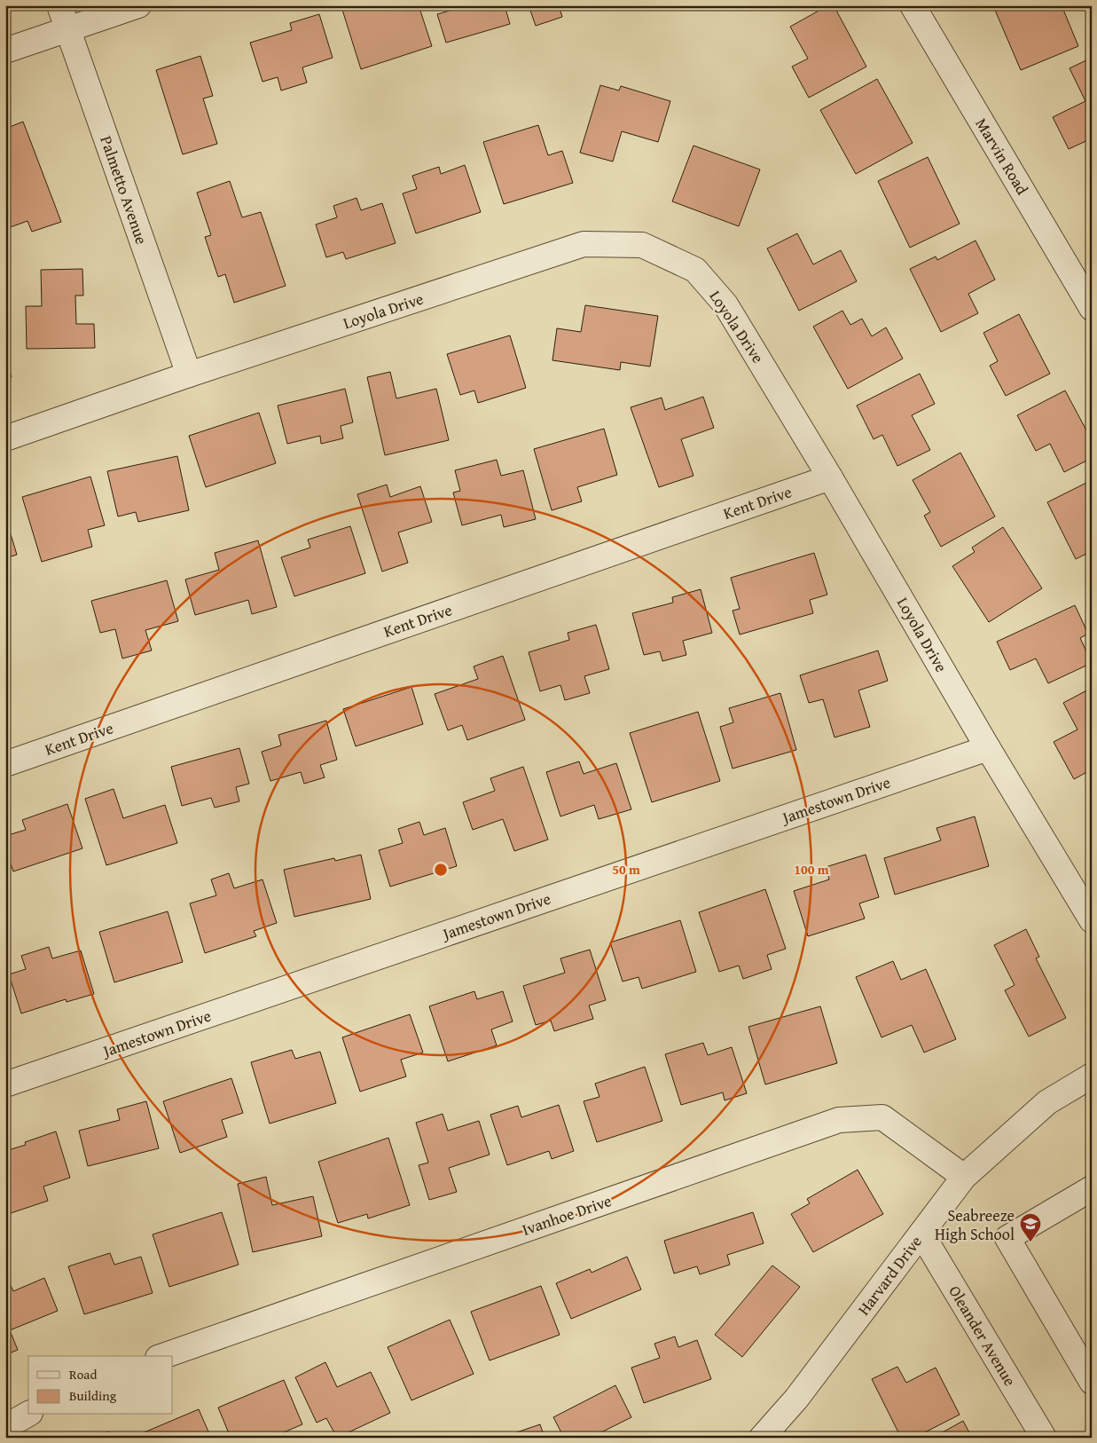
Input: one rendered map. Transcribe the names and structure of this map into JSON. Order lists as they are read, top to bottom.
{
  "streets": {
    "street": [
      "Marvin Road",
      "Palmetto Avenue",
      "Loyola Drive",
      "Kent Drive",
      "Jamestown Drive",
      "Ivanhoe Drive",
      "Harvard Drive",
      "Oleander Avenue"
    ]
  },
  "crossings": [
    ["Palmetto Avenue", "Loyola Drive"],
    ["Loyola Drive", "Kent Drive"],
    ["Loyola Drive", "Jamestown Drive"],
    ["Ivanhoe Drive", "Harvard Drive"],
    ["Harvard Drive", "Oleander Avenue"]
  ],
  "places": {
    "school or university": ["Seabreeze High School"]
  },
  "legend": ["Road", "Building"],
  "rings": ["50 m", "100 m"]
}
